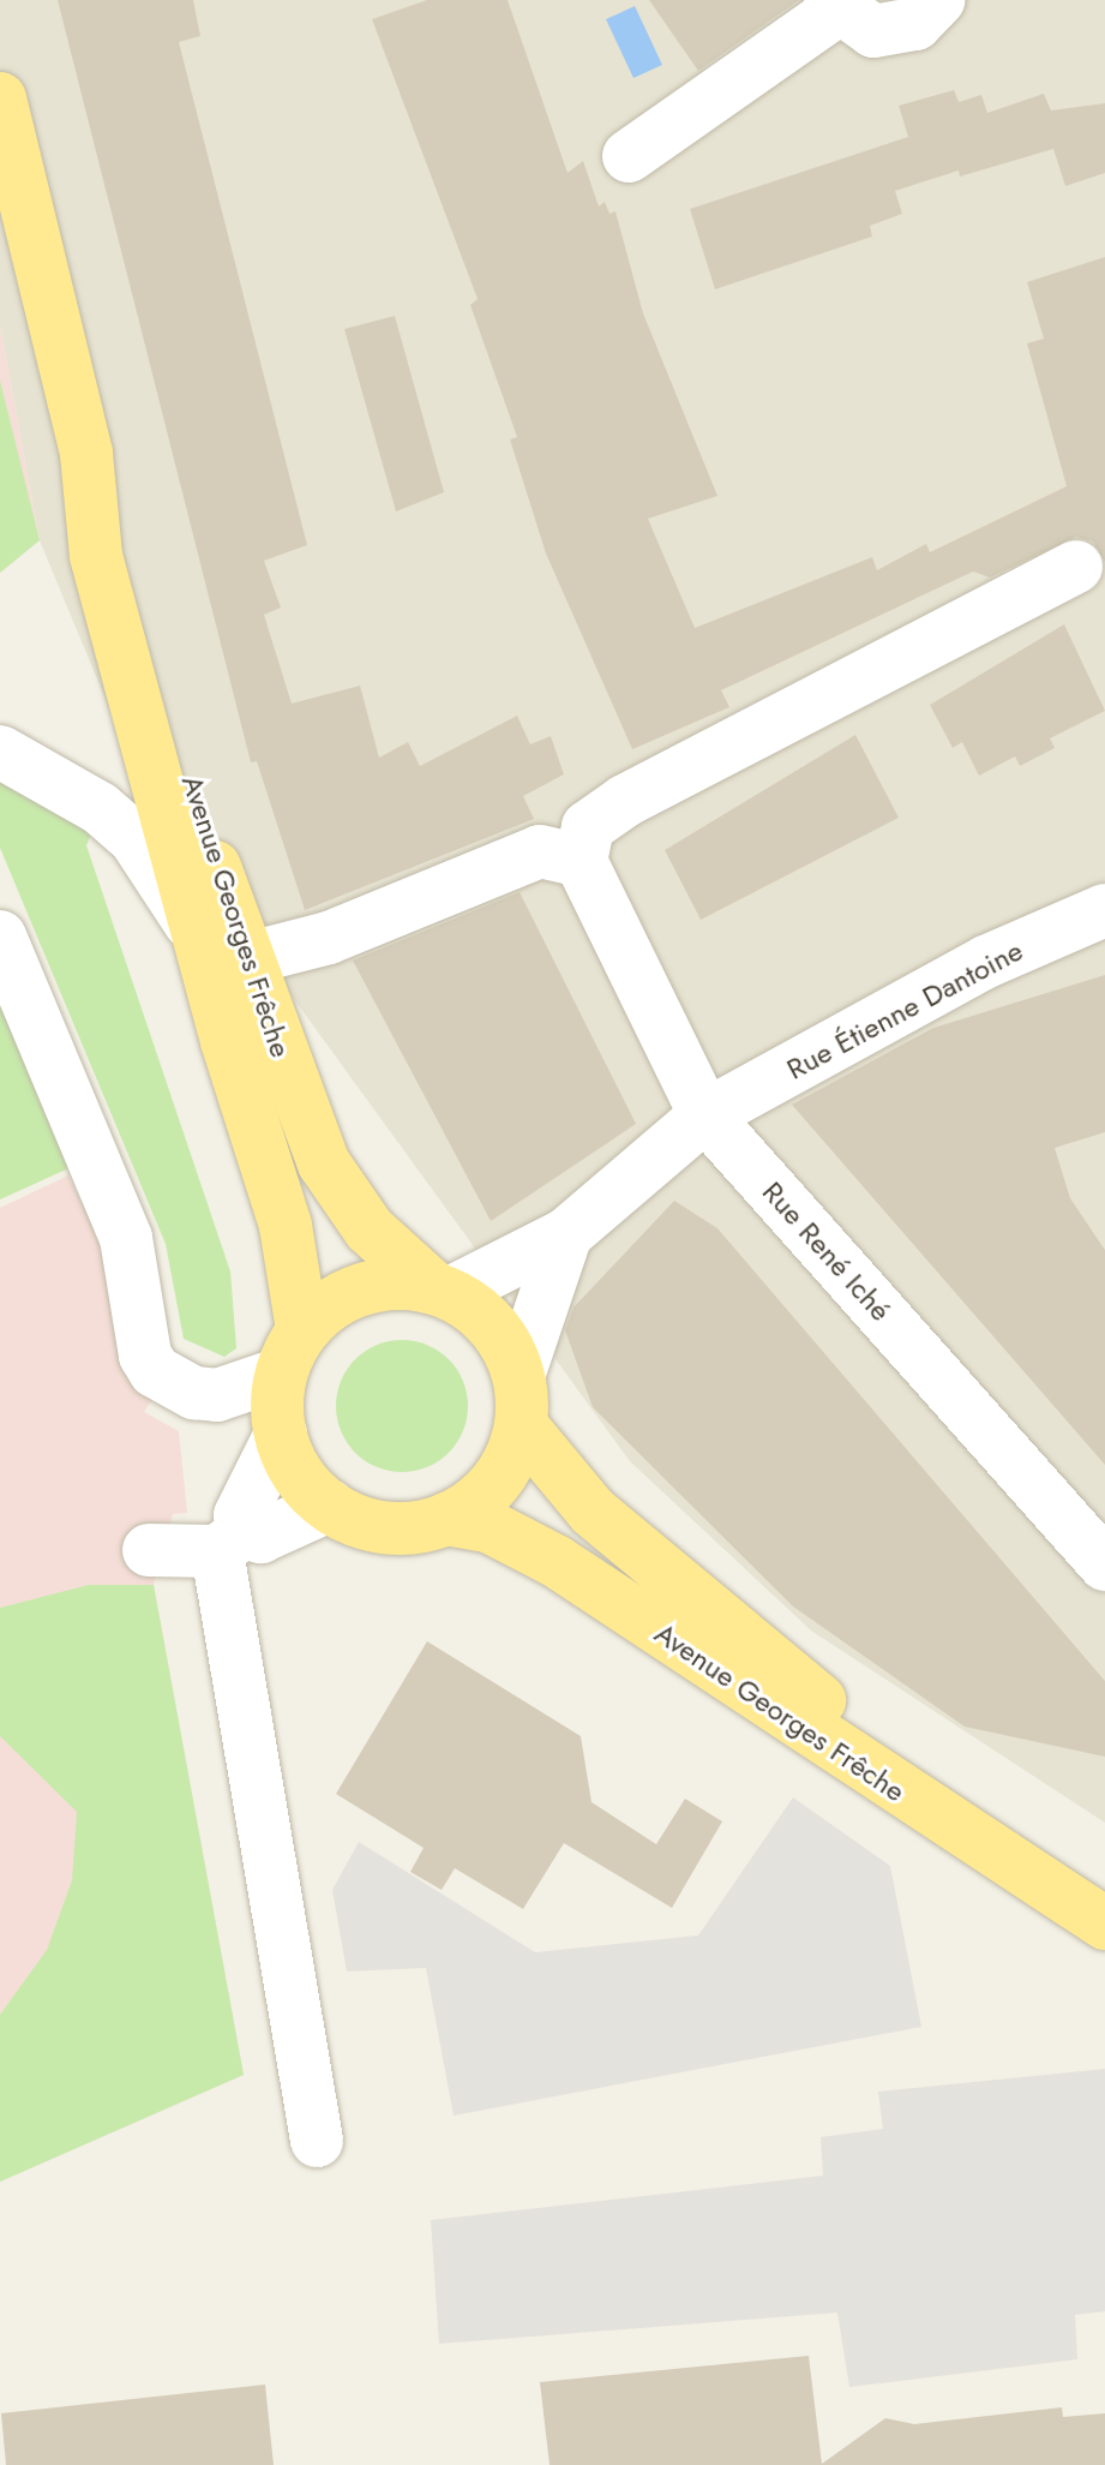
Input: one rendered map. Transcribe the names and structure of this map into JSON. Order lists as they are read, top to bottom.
{
  "streets": {
    "main road": ["Avenue Georges Frêche"],
    "street": ["Rue Étienne Dantoine", "Rue René Iché"]
  },
  "crossings": [
    ["Avenue Georges Frêche", "Rue Étienne Dantoine"],
    ["Rue Étienne Dantoine", "Rue René Iché"]
  ]
}
